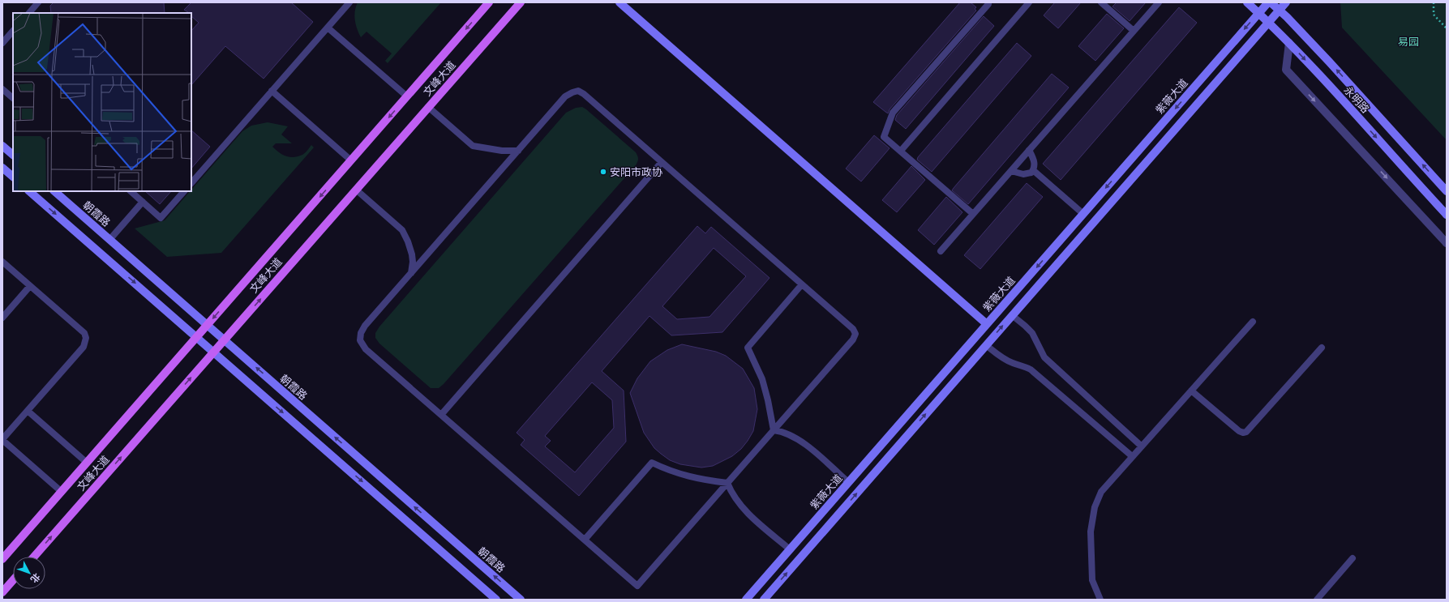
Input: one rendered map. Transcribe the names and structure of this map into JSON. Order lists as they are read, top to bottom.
{
  "streets": {
    "main road": ["文峰大道"],
    "street": ["紫薇大道", "永明路", "朝霞路"]
  },
  "crossings": [
    ["文峰大道", "朝霞路"],
    ["紫薇大道", "永明路"]
  ],
  "parks": ["易园"],
  "places": ["安阳市政协"],
  "north": "bottom right"
}
